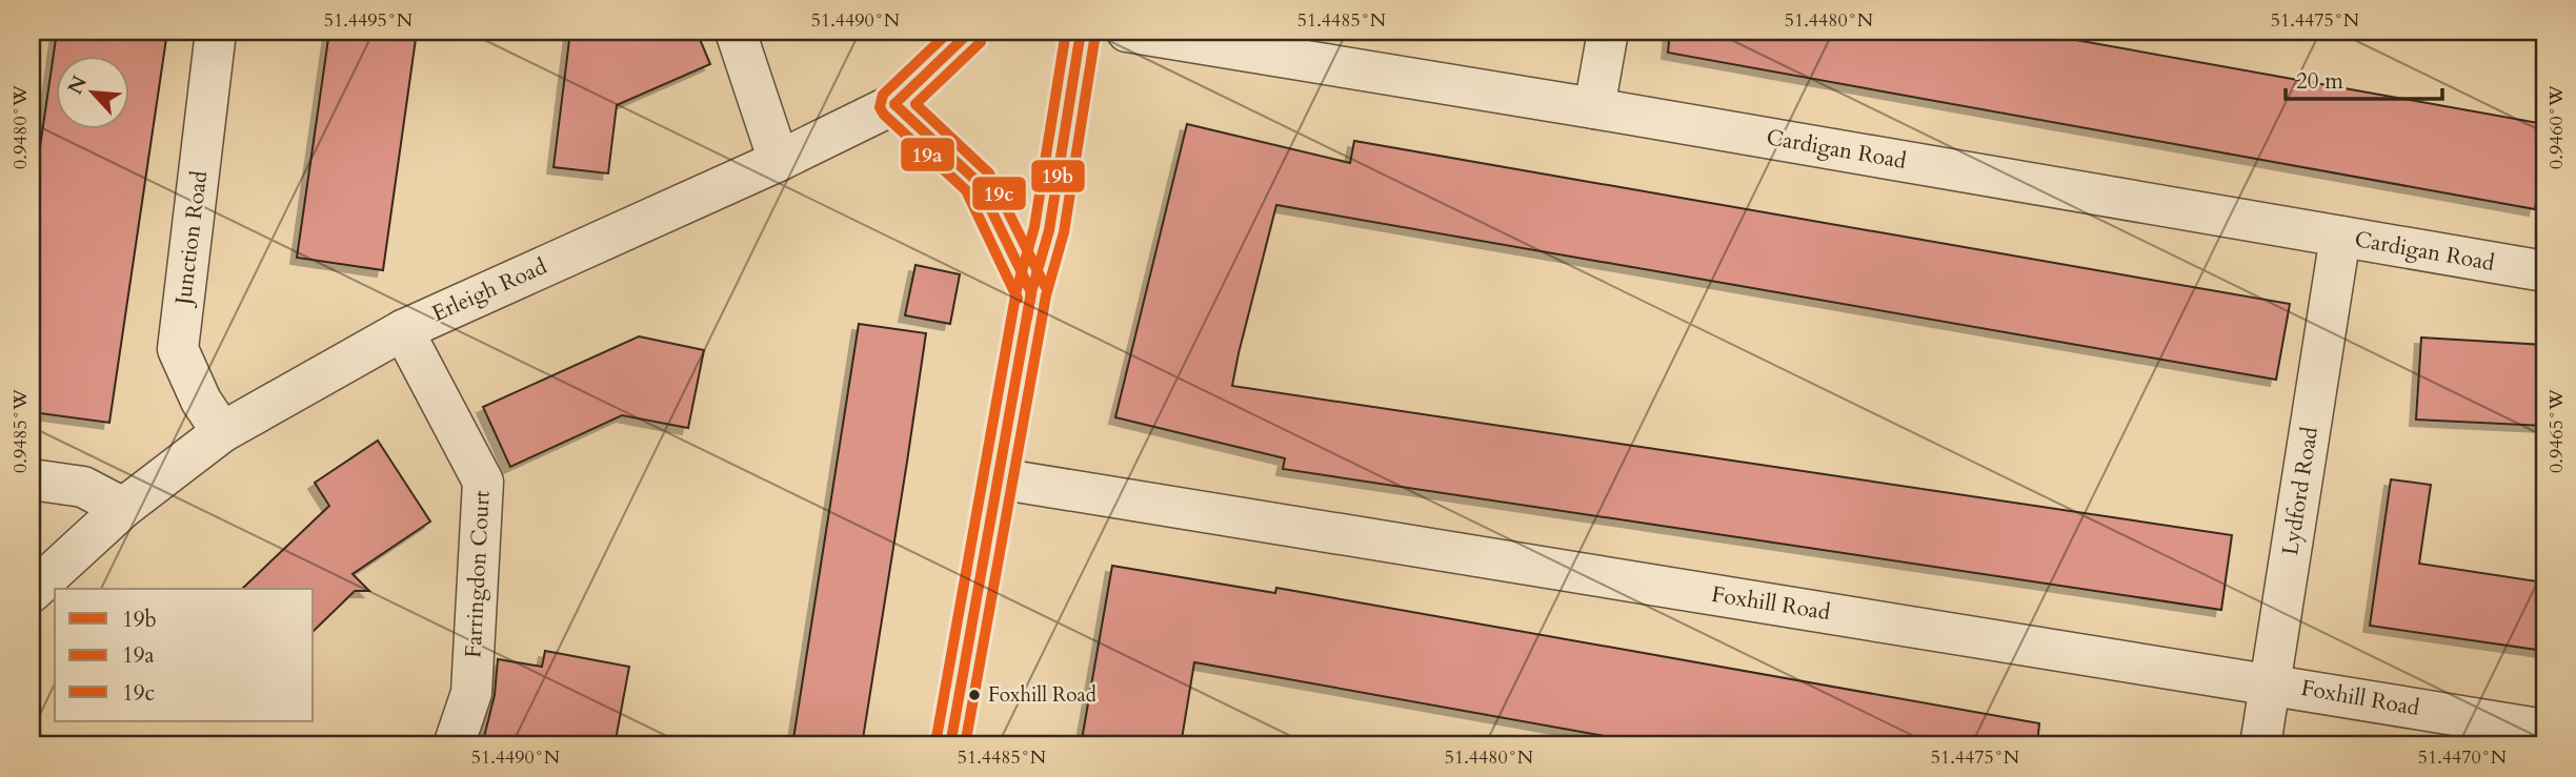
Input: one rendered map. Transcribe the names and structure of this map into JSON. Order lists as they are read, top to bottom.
{
  "streets": {
    "street": [
      "Cardigan Road",
      "Junction Road",
      "Erleigh Road",
      "Lydford Road",
      "Farringdon Court",
      "Foxhill Road"
    ]
  },
  "crossings": [
    ["Cardigan Road", "Lydford Road"],
    ["Junction Road", "Erleigh Road"],
    ["Erleigh Road", "Farringdon Court"],
    ["Lydford Road", "Foxhill Road"]
  ],
  "places": ["Foxhill Road"],
  "lines": ["transit line 19b", "transit line 19a", "transit line 19c"],
  "legend": ["19b", "19a", "19c"],
  "scale_bar": "20 m",
  "north": "top left",
  "coordinates": [
    "51.4495°N",
    "51.4490°N",
    "51.4485°N",
    "51.4480°N",
    "51.4475°N",
    "0.9480°W",
    "0.9460°W",
    "0.9485°W",
    "0.9465°W",
    "51.4470°N"
  ]
}
